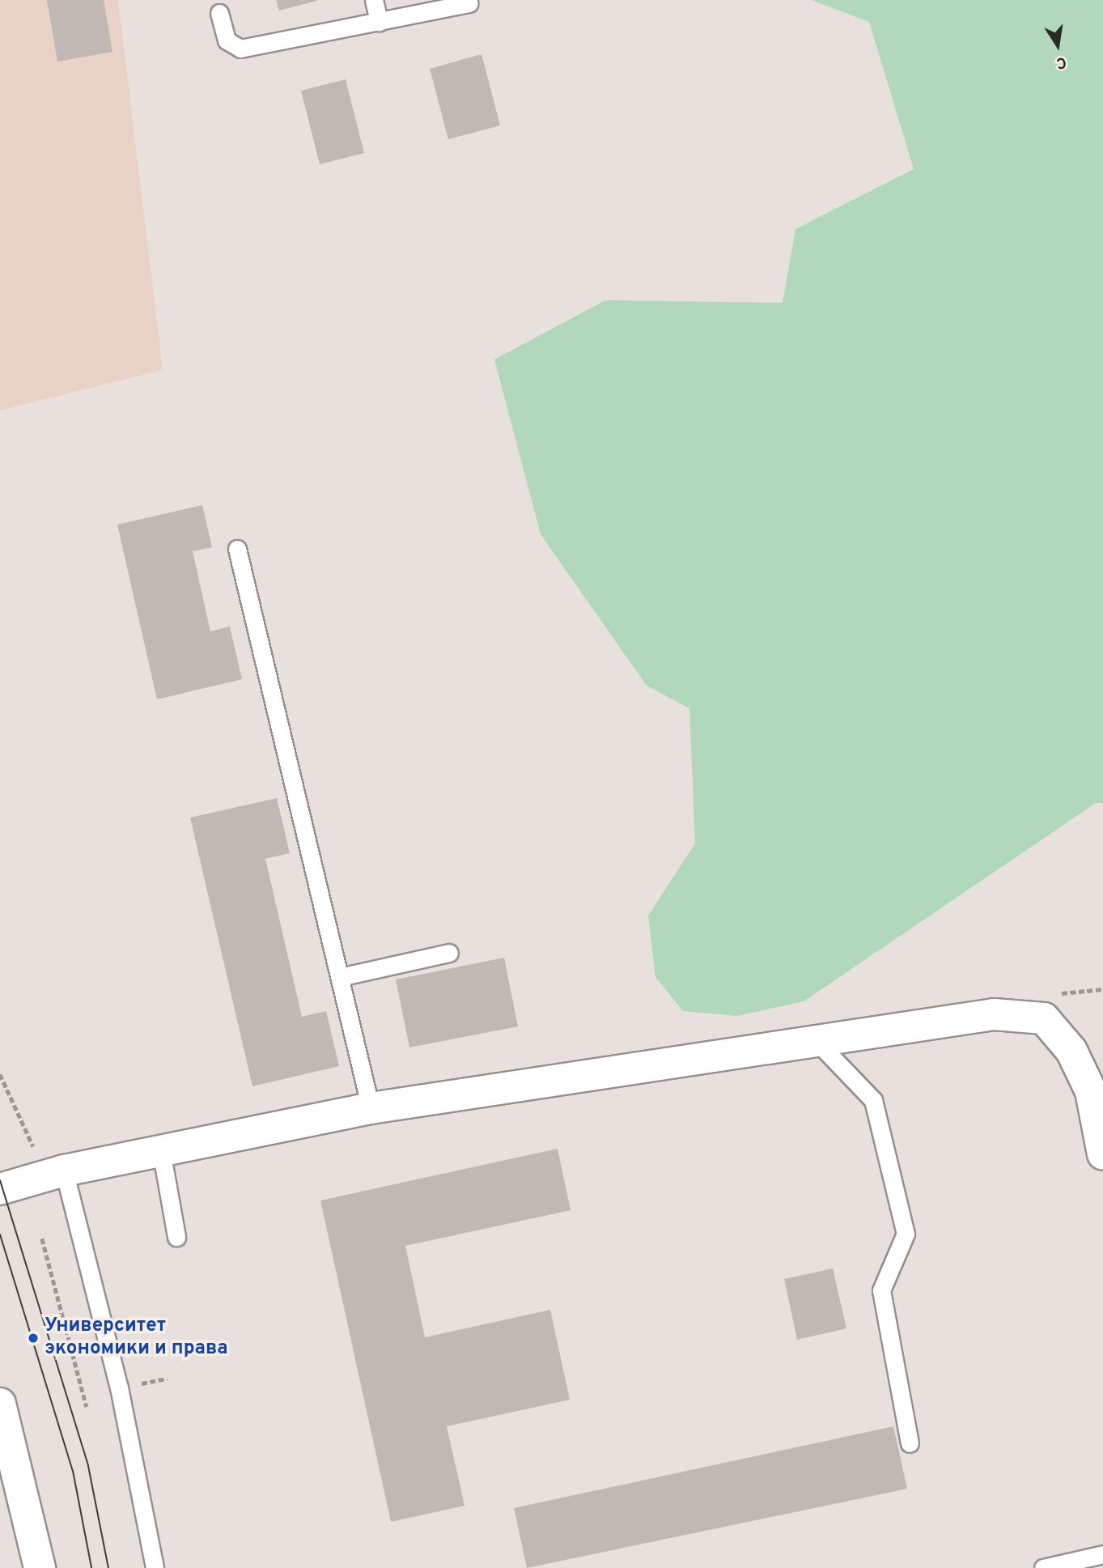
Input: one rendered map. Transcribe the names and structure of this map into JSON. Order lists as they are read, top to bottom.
{
  "places": ["Университет экономики и права"],
  "north": "bottom"
}
